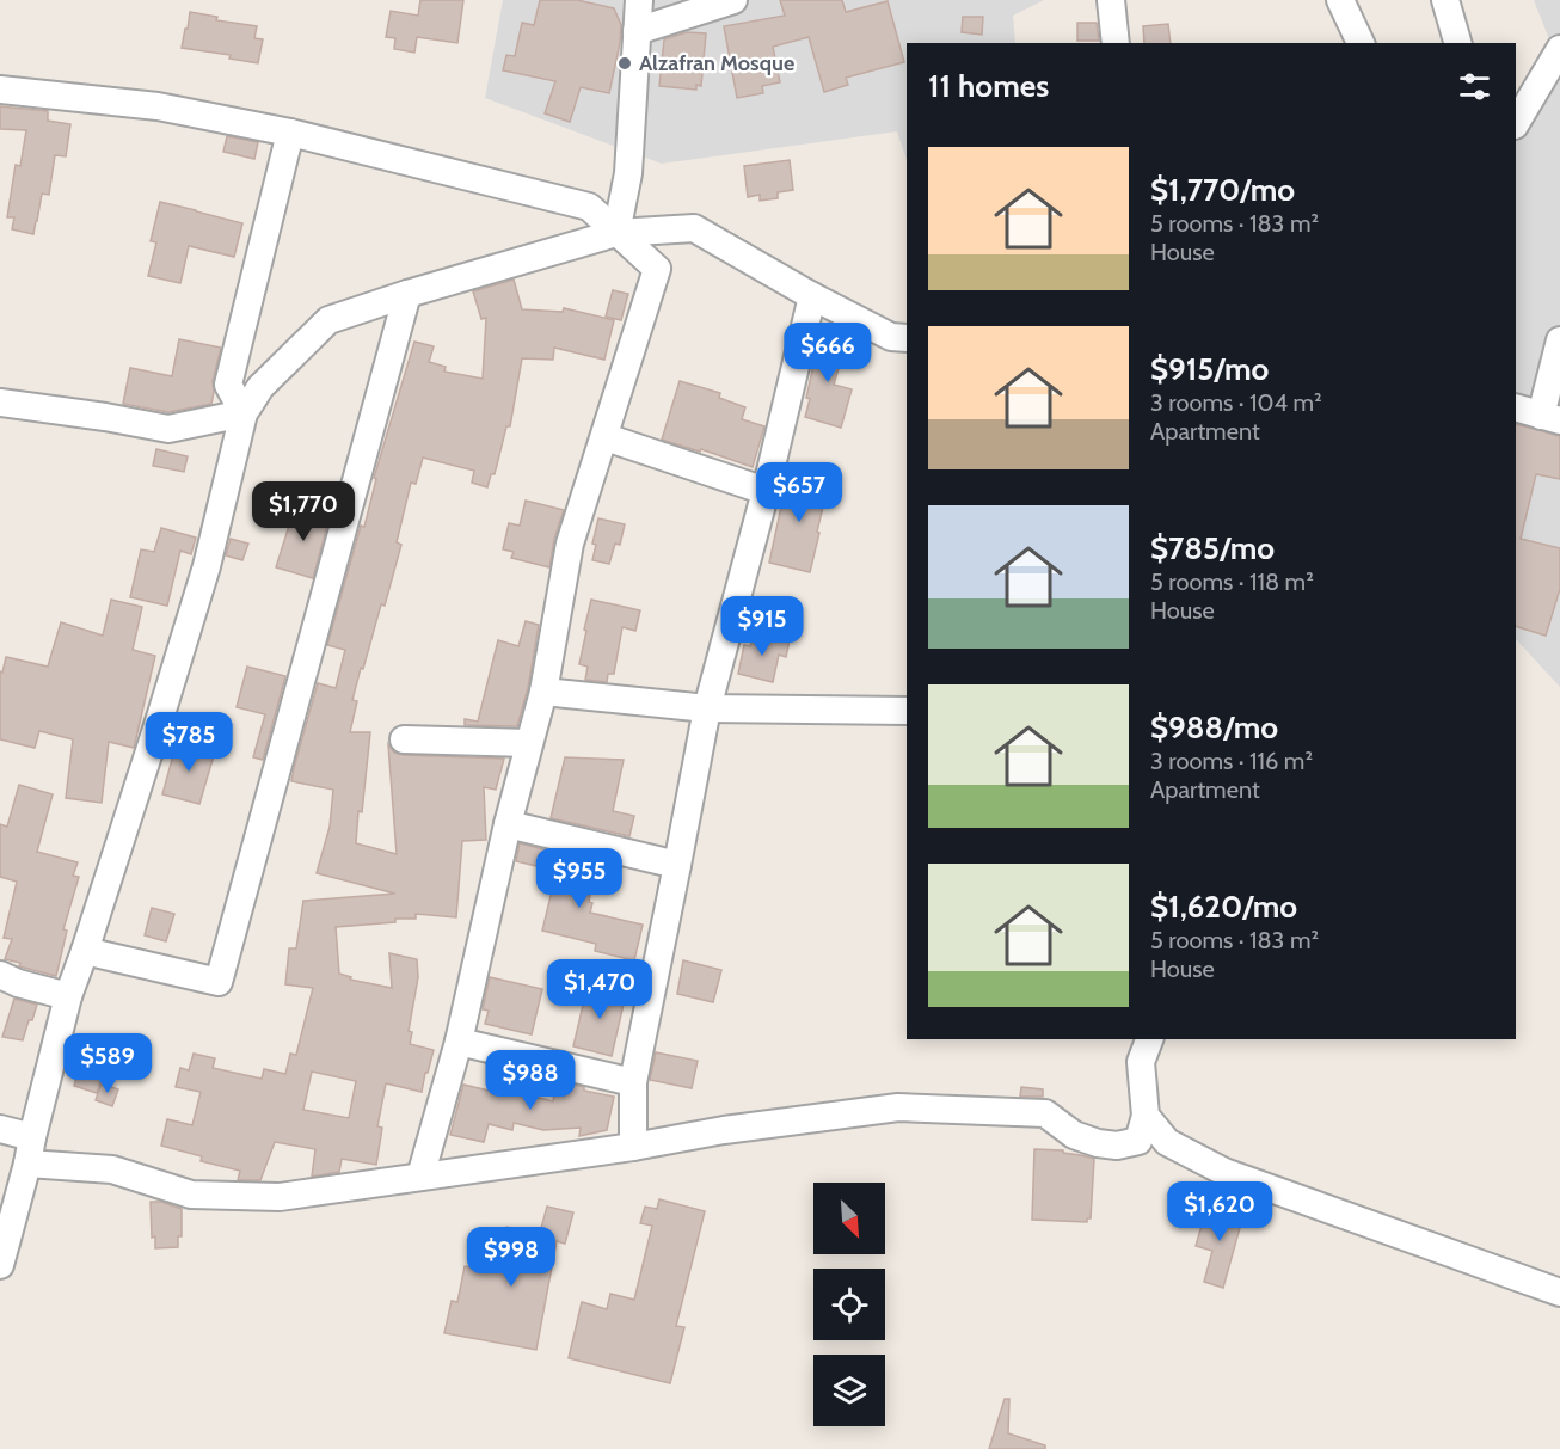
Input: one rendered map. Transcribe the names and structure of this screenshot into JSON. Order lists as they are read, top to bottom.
{
  "places": ["Alzafran Mosque"],
  "north": "bottom right",
  "page": {
    "heading": "11 homes",
    "list": [
      {
        "name": "$1,770/mo",
        "note": "5 rooms · 183 m² · House"
      },
      {
        "name": "$915/mo",
        "note": "3 rooms · 104 m² · Apartment"
      },
      {
        "name": "$785/mo",
        "note": "5 rooms · 118 m² · House"
      },
      {
        "name": "$988/mo",
        "note": "3 rooms · 116 m² · Apartment"
      },
      {
        "name": "$1,620/mo",
        "note": "5 rooms · 183 m² · House"
      }
    ],
    "price": [
      "$666",
      "$657",
      "$1,770",
      "$915",
      "$785",
      "$955",
      "$1,470",
      "$589",
      "$988",
      "$1,620",
      "$998"
    ]
  }
}
